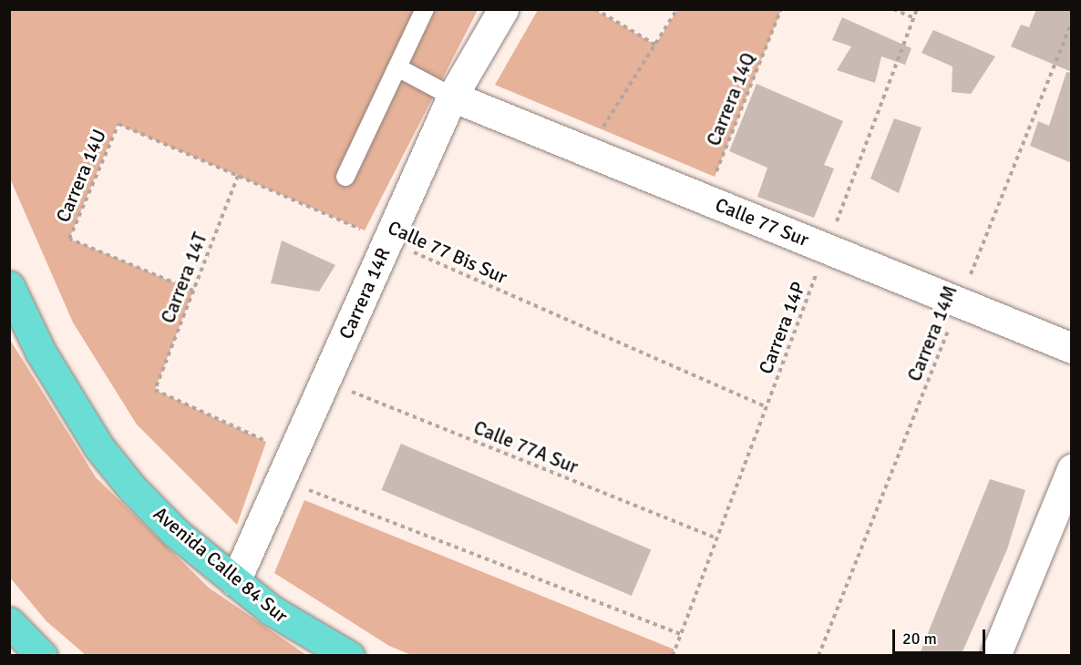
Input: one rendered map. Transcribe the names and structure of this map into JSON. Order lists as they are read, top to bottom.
{
  "streets": {
    "highway": ["Avenida Calle 84 Sur"],
    "street": ["Calle 77 Sur", "Carrera 14R"],
    "path": [
      "Carrera 14Q",
      "Carrera 14U",
      "Calle 77 Bis Sur",
      "Carrera 14T",
      "Carrera 14P",
      "Carrera 14M",
      "Calle 77A Sur"
    ]
  },
  "crossings": [
    ["Carrera 14Q", "Calle 77 Sur"],
    ["Carrera 14U", "Calle 77 Bis Sur"],
    ["Carrera 14U", "Carrera 14T"],
    ["Calle 77 Sur", "Carrera 14R"],
    ["Calle 77 Sur", "Carrera 14P"],
    ["Calle 77 Sur", "Carrera 14M"],
    ["Calle 77 Bis Sur", "Carrera 14T"],
    ["Calle 77 Bis Sur", "Carrera 14R"],
    ["Calle 77 Bis Sur", "Carrera 14P"],
    ["Carrera 14T", "Carrera 14R"],
    ["Carrera 14R", "Calle 77A Sur"],
    ["Carrera 14R", "Avenida Calle 84 Sur"],
    ["Carrera 14P", "Calle 77A Sur"]
  ],
  "scale_bar": "20 m"
}
